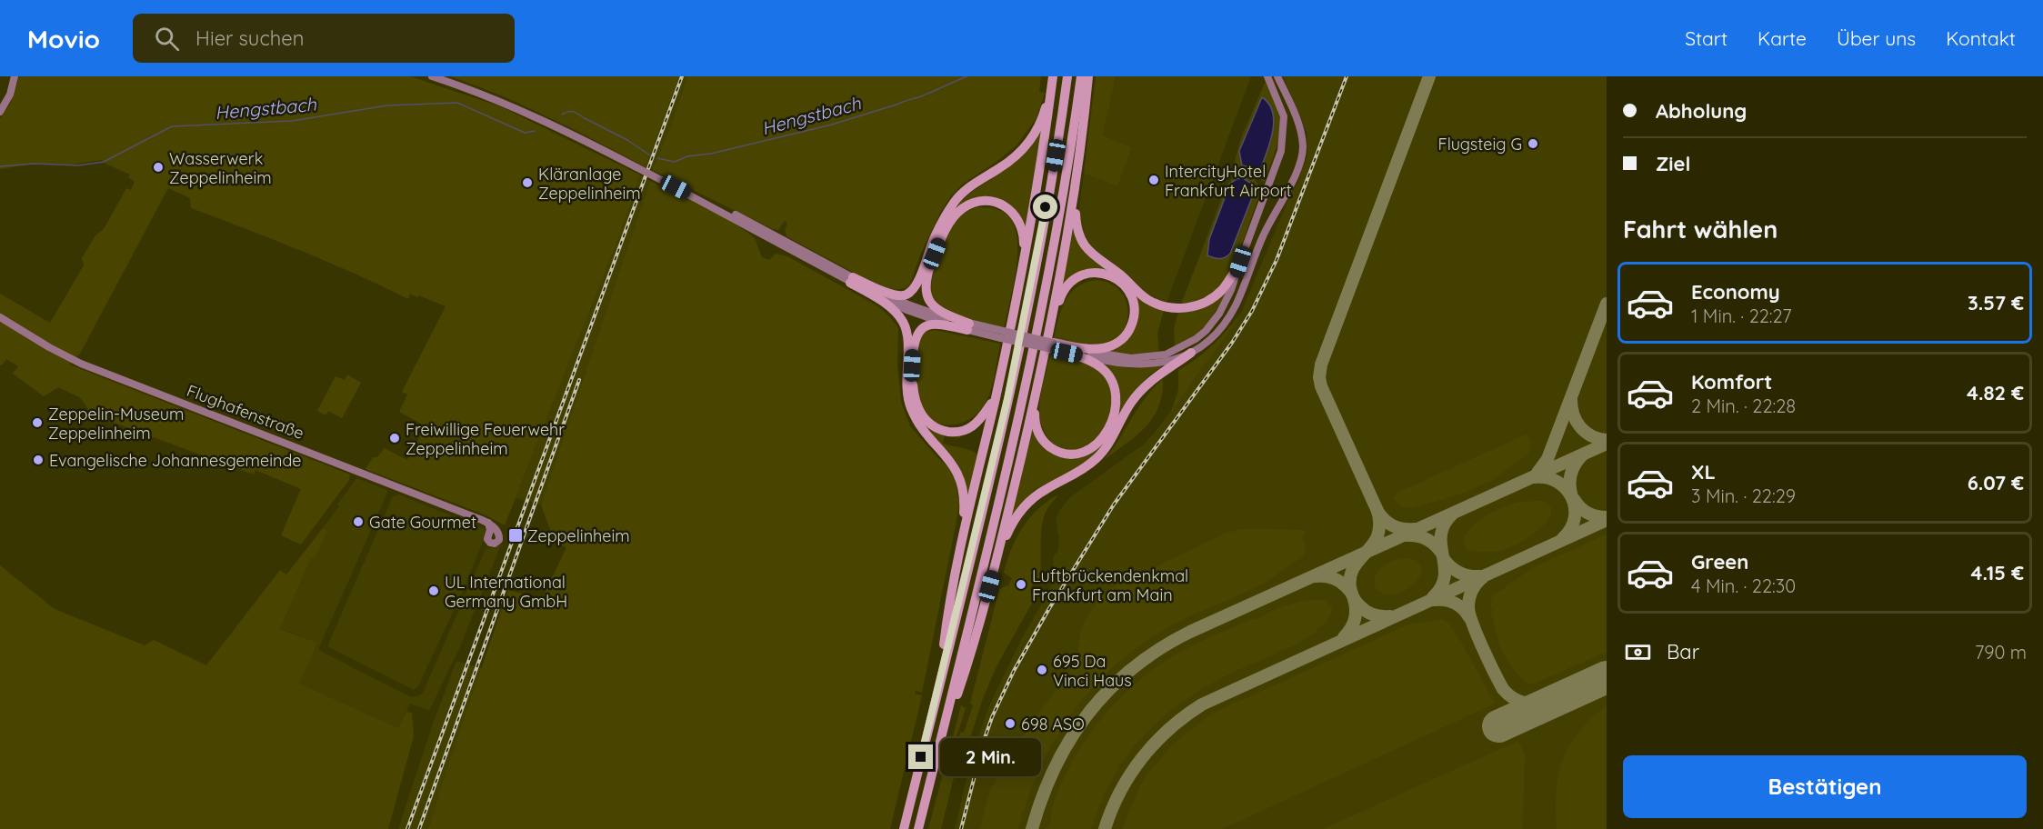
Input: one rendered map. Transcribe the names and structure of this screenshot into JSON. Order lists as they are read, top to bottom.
{
  "streets": {
    "street": ["Flughafenstraße"]
  },
  "water": ["Hengstbach"],
  "places": {
    "other": [
      "Flugsteig G",
      "Wasserwerk Zeppelinheim",
      "IntercityHotel Frankfurt Airport",
      "Kläranlage Zeppelinheim",
      "Zeppelin-Museum Zeppelinheim",
      "Freiwillige Feuerwehr Zeppelinheim",
      "Evangelische Johannesgemeinde",
      "Gate Gourmet",
      "Luftbrückendenkmal Frankfurt am Main",
      "UL International Germany GmbH",
      "695 Da Vinci Haus",
      "698 ASO"
    ],
    "transit": ["Zeppelinheim"]
  },
  "page": {
    "header": "Movio",
    "search": "Hier suchen",
    "nav": [
      "Start",
      "Karte",
      "Über uns",
      "Kontakt"
    ],
    "banner": ["Abholung", "Ziel"],
    "heading": "Fahrt wählen",
    "list": [
      {
        "name": "Economy",
        "note": "1 Min. · 22:27",
        "value": "3.57 €"
      },
      {
        "name": "Komfort",
        "note": "2 Min. · 22:28",
        "value": "4.82 €"
      },
      {
        "name": "XL",
        "note": "3 Min. · 22:29",
        "value": "6.07 €"
      },
      {
        "name": "Green",
        "note": "4 Min. · 22:30",
        "value": "4.15 €"
      }
    ],
    "pay": ["Bar", "790 m"],
    "bubble": "2 Min.",
    "buttons": "Bestätigen"
  }
}
